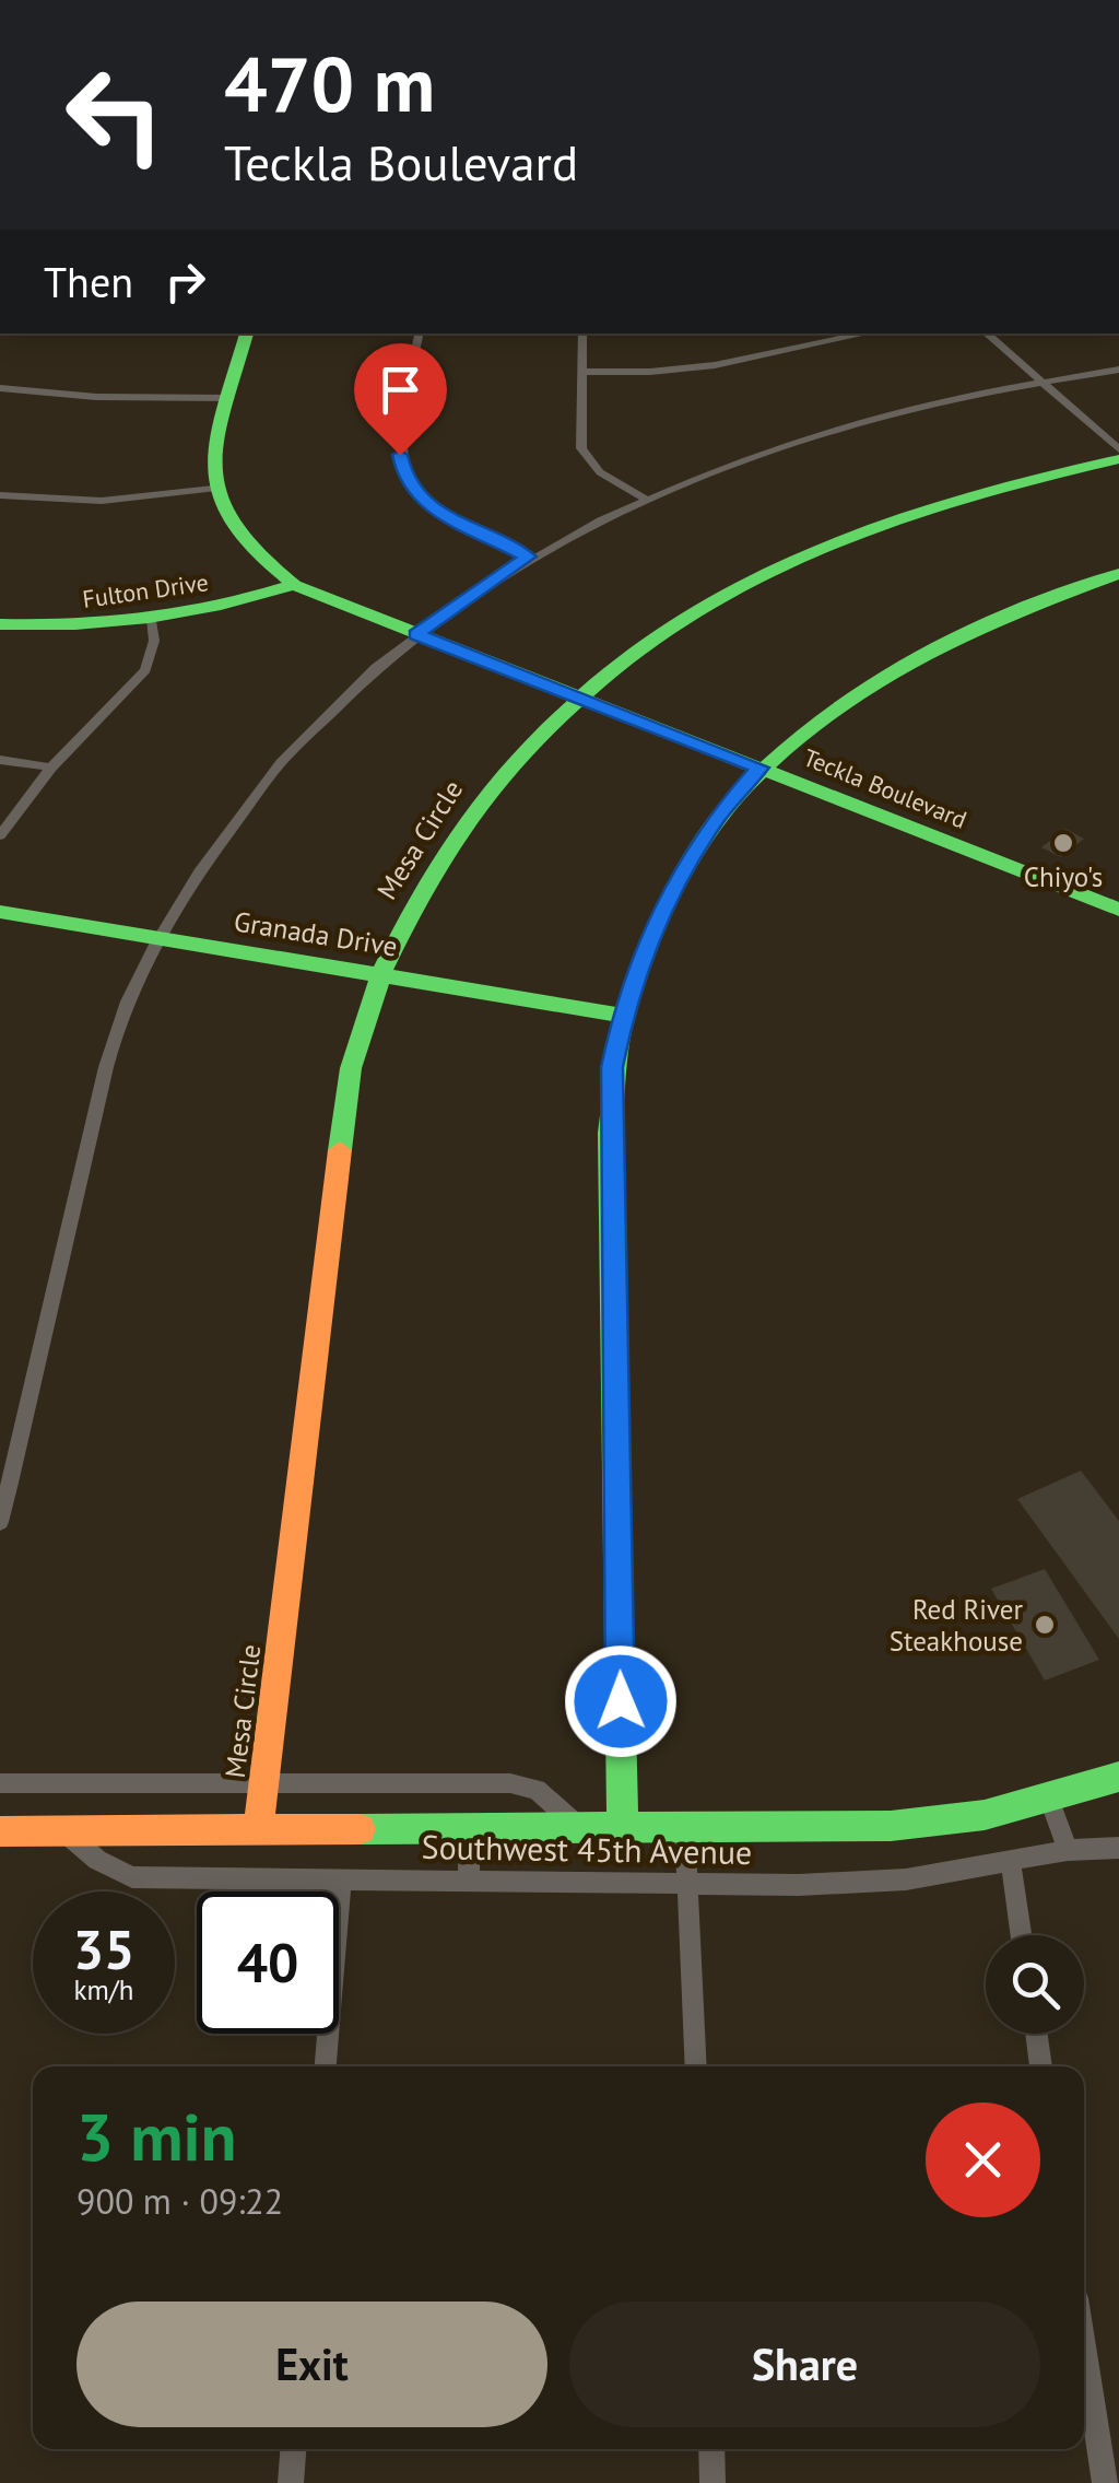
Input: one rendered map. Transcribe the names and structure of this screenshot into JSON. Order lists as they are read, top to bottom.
{
  "streets": {
    "street": [
      "Fulton Drive",
      "Teckla Boulevard",
      "Mesa Circle",
      "Granada Drive",
      "Southwest 45th Avenue"
    ]
  },
  "crossings": [
    ["Fulton Drive", "Teckla Boulevard"],
    ["Teckla Boulevard", "Mesa Circle"],
    ["Mesa Circle", "Granada Drive"],
    ["Mesa Circle", "Southwest 45th Avenue"]
  ],
  "places": ["Chiyo's", "Red River Steakhouse"],
  "page": {
    "turn": ["470 m", "Teckla Boulevard"],
    "then": "Then",
    "speed": "35 km/h",
    "limit": "40",
    "heading": ["3 min", "900 m · 09:22"],
    "buttons": ["Exit", "Share"]
  }
}
